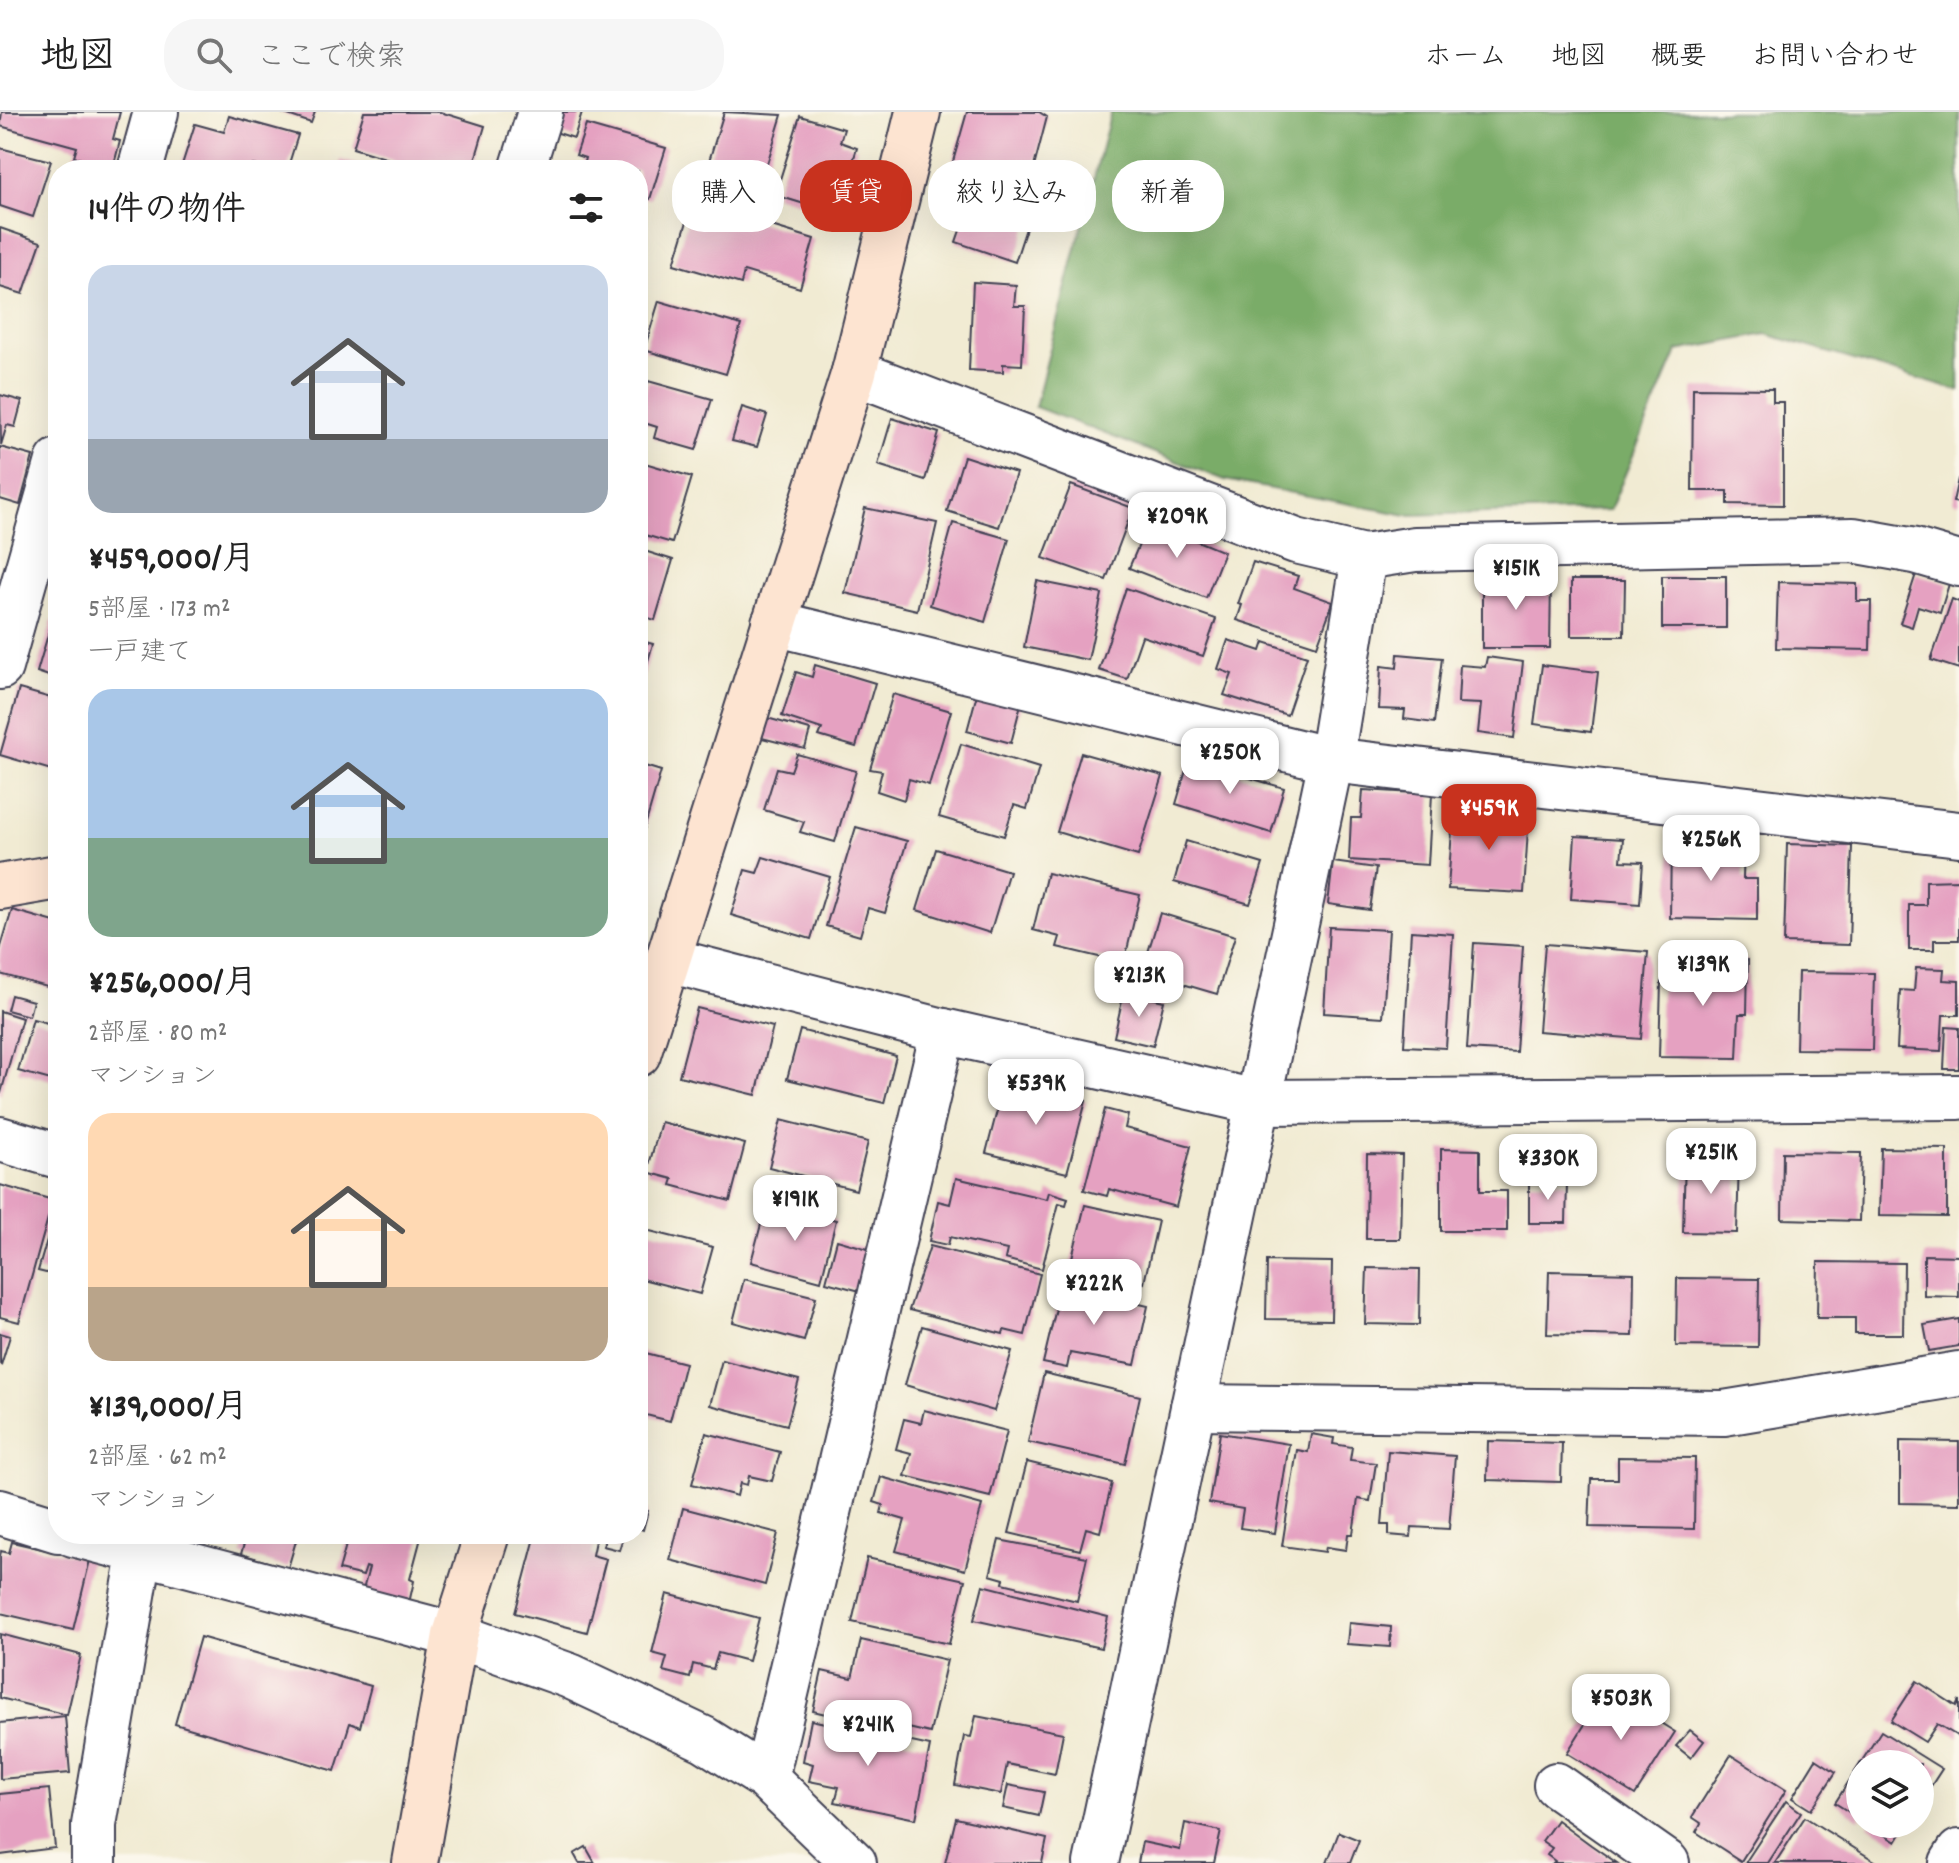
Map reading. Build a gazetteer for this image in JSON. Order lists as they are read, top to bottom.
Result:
{
  "page": {
    "header": "地図",
    "search": "ここで検索",
    "nav": [
      "ホーム",
      "地図",
      "概要",
      "お問い合わせ"
    ],
    "chip": [
      "購入",
      "賃貸",
      "絞り込み",
      "新着"
    ],
    "heading": "14件の物件",
    "list": [
      {
        "name": "¥459,000/月",
        "note": "5部屋 · 173 m² · 一戸建て"
      },
      {
        "name": "¥256,000/月",
        "note": "2部屋 · 80 m² · マンション"
      },
      {
        "name": "¥139,000/月",
        "note": "2部屋 · 62 m² · マンション"
      }
    ],
    "price": [
      "¥209K",
      "¥151K",
      "¥250K",
      "¥459K",
      "¥256K",
      "¥139K",
      "¥213K",
      "¥539K",
      "¥251K",
      "¥330K",
      "¥191K",
      "¥222K",
      "¥503K",
      "¥241K"
    ]
  }
}
